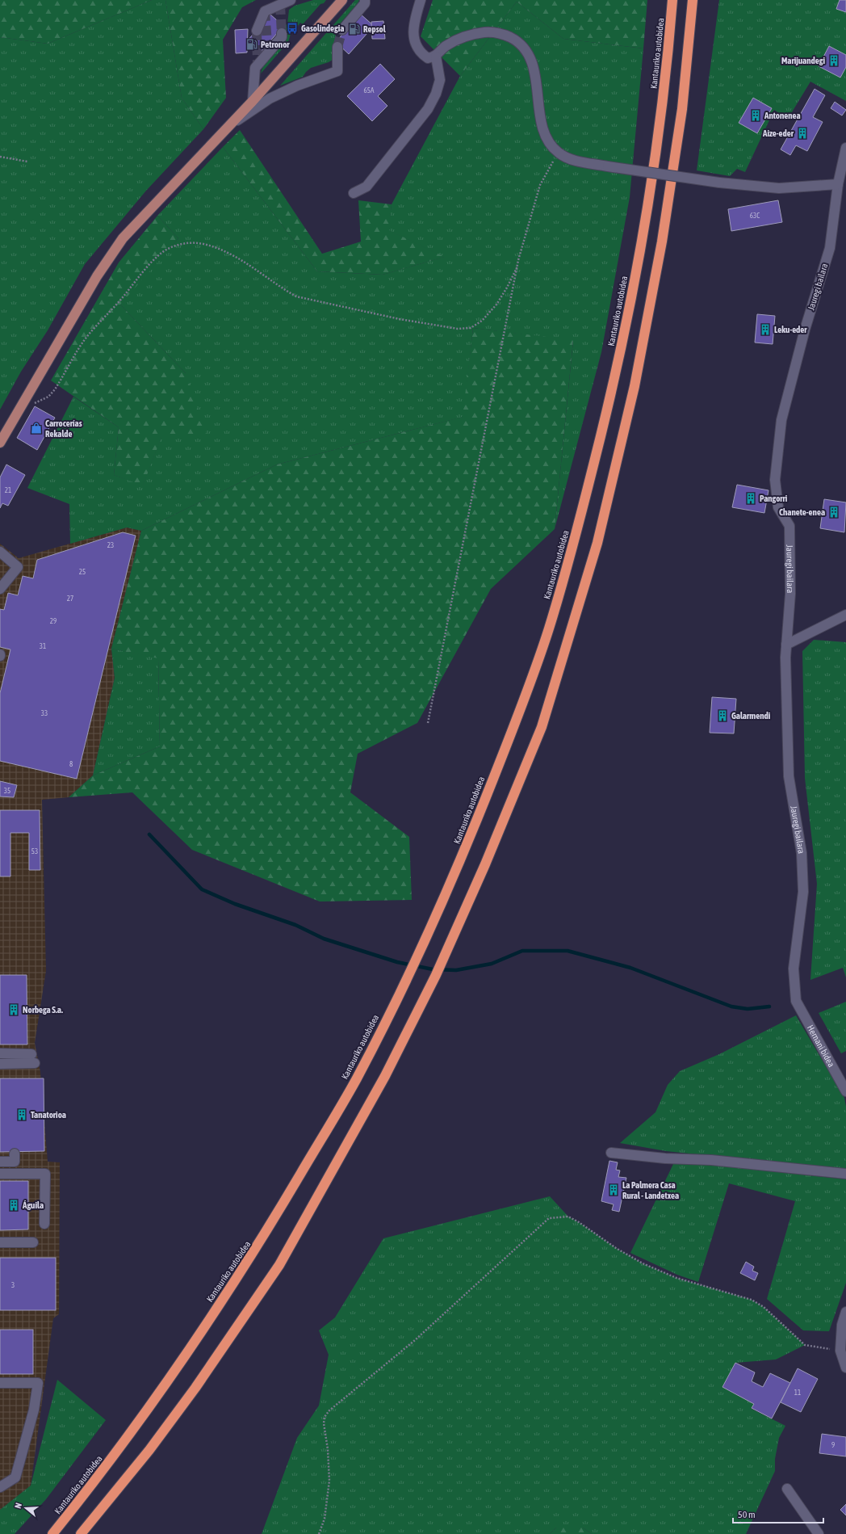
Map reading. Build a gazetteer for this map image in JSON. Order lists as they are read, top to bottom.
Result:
{
  "streets": {
    "highway": ["Kantauriko autobidea"],
    "street": ["Jauregi bailara", "Hernani bidea"]
  },
  "crossings": [
    ["Jauregi bailara", "Hernani bidea"]
  ],
  "places": {
    "bus stop": ["Gasolindegia"],
    "fuel station": ["Repsol", "Petronor"],
    "building": [
      "Marijuandegi",
      "Antonenea",
      "Aize-eder",
      "Leku-eder",
      "Pangorri",
      "Chanete-enea",
      "Galarmendi",
      "Norbega S.a.",
      "Tanatorioa",
      "La Palmera Casa Rural - Landetxea",
      "Águila"
    ],
    "shop": ["Carrocerías Rekalde"]
  },
  "house_numbers": [
    "65A",
    "63C",
    "21",
    "23",
    "25",
    "27",
    "29",
    "31",
    "33",
    "8",
    "35",
    "53",
    "3",
    "11",
    "9"
  ],
  "scale_bar": "50 m",
  "north": "left"
}
